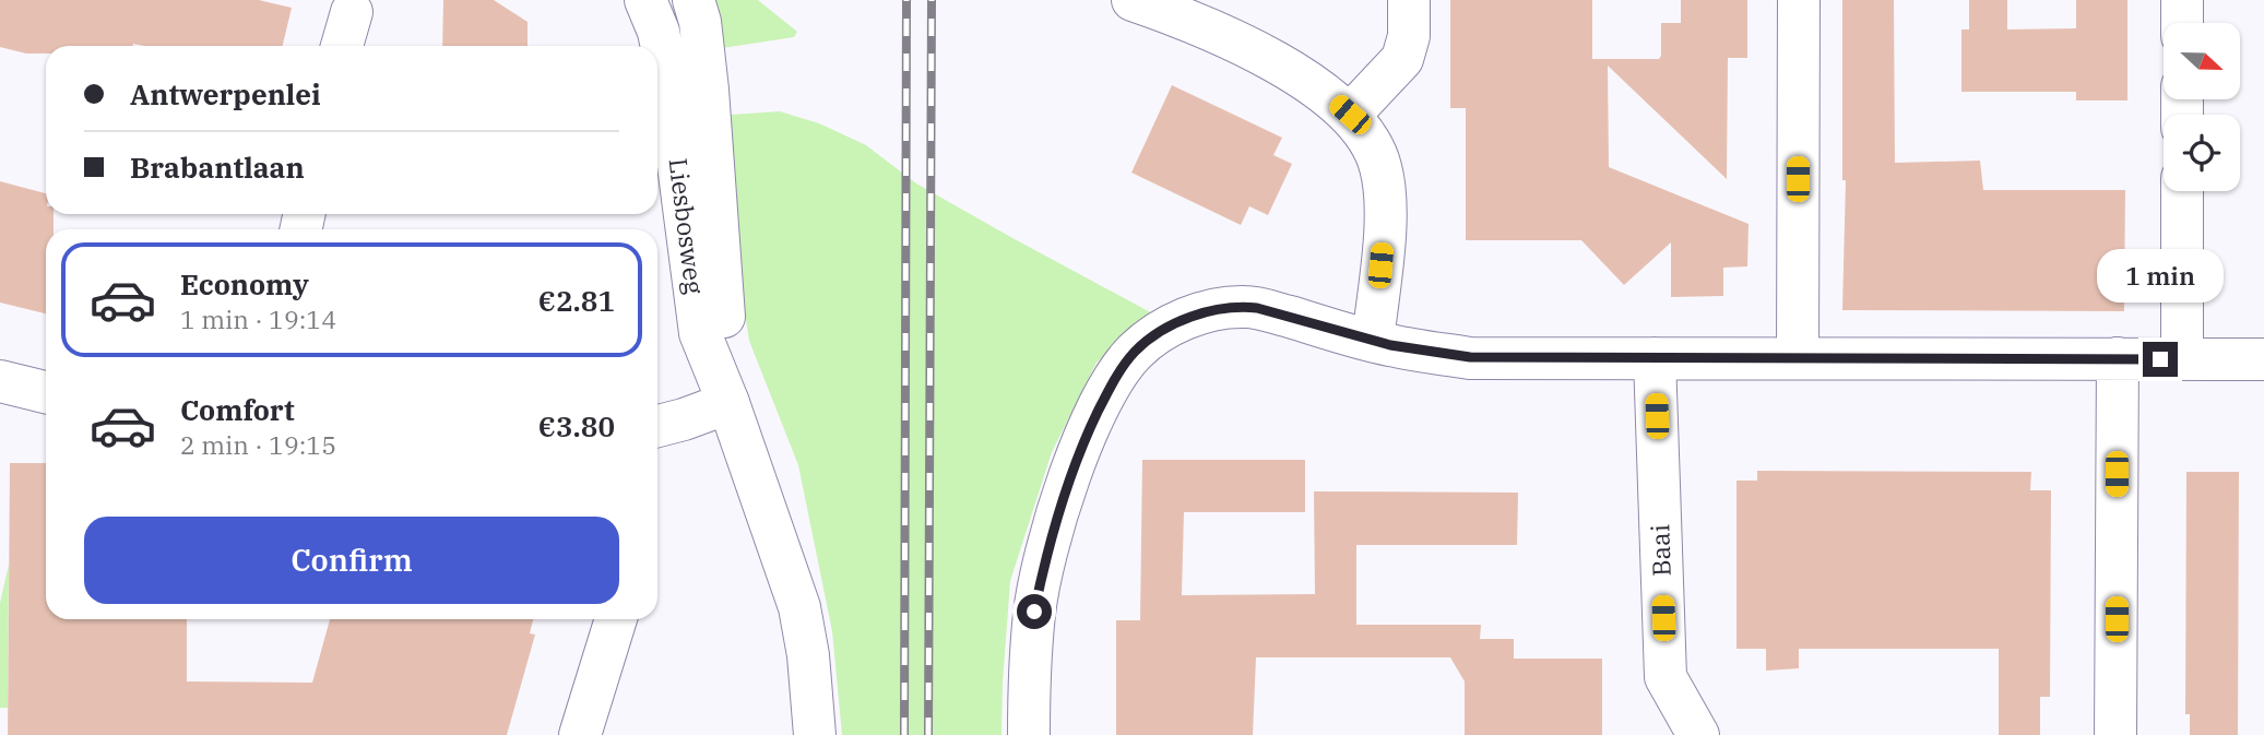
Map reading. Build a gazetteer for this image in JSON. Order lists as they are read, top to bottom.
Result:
{
  "streets": {
    "street": ["Liesbosweg", "Baai"]
  },
  "north": "right",
  "page": {
    "banner": ["Antwerpenlei", "Brabantlaan"],
    "list": [
      {
        "name": "Economy",
        "note": "1 min · 19:14",
        "value": "€2.81"
      },
      {
        "name": "Comfort",
        "note": "2 min · 19:15",
        "value": "€3.80"
      }
    ],
    "bubble": "1 min",
    "buttons": "Confirm"
  }
}
